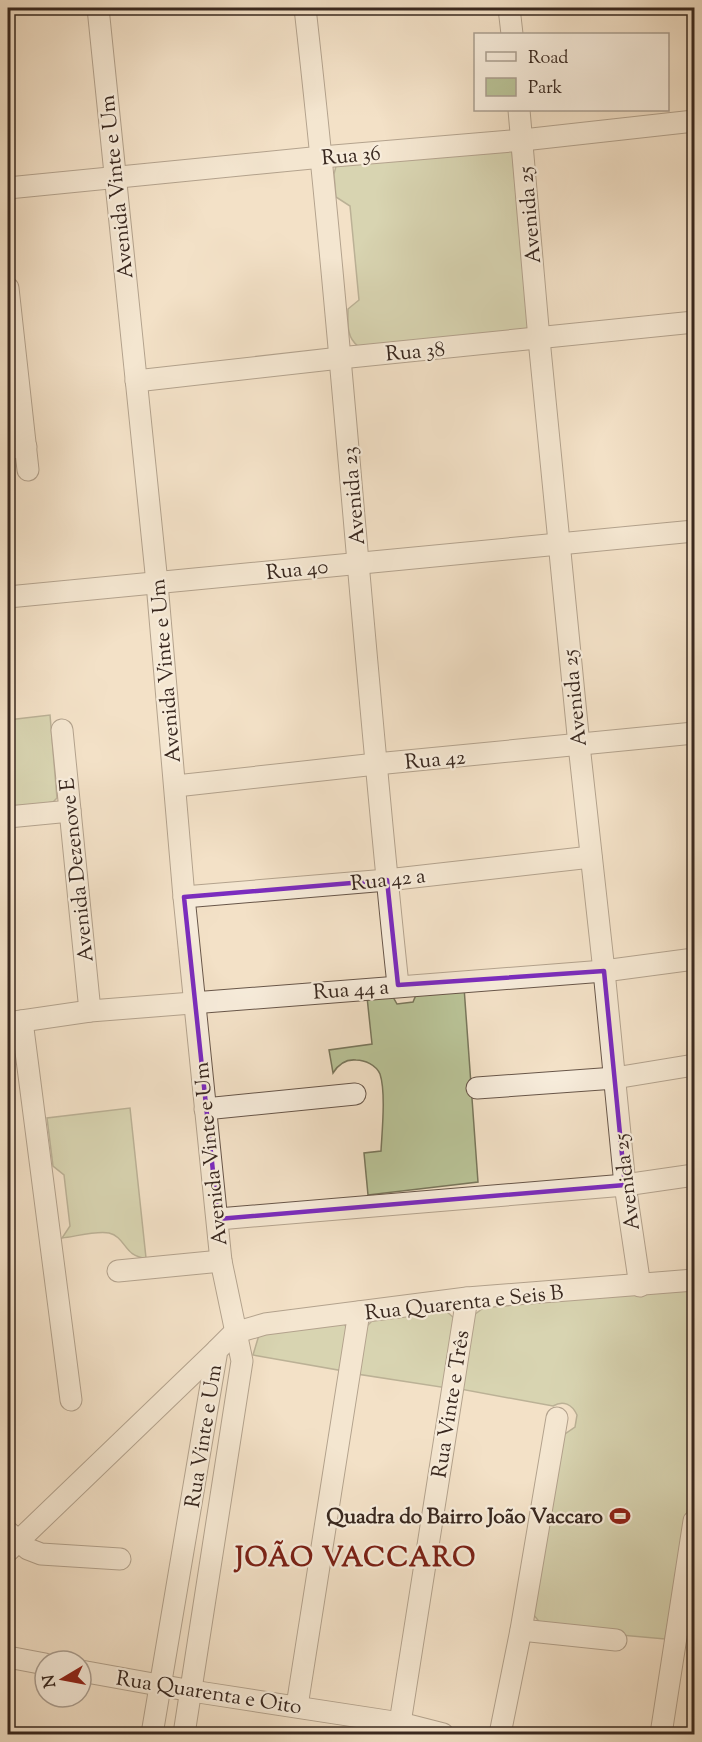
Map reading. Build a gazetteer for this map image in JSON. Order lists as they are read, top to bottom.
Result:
{
  "streets": {
    "street": [
      "Rua 36",
      "Avenida Vinte e Um",
      "Avenida 25",
      "Rua 38",
      "Avenida 23",
      "Rua 40",
      "Rua 42",
      "Avenida Dezenove E",
      "Rua 42 a",
      "Rua 44 a",
      "Rua Quarenta e Seis B",
      "Rua Vinte e Três",
      "Rua Vinte e Um",
      "Rua Quarenta e Oito"
    ]
  },
  "crossings": [
    ["Rua 36", "Avenida Vinte e Um"],
    ["Rua 36", "Avenida 25"],
    ["Rua 36", "Avenida 23"],
    ["Avenida Vinte e Um", "Rua 38"],
    ["Avenida Vinte e Um", "Rua 40"],
    ["Avenida Vinte e Um", "Rua 42"],
    ["Avenida Vinte e Um", "Rua 42 a"],
    ["Avenida Vinte e Um", "Rua 44 a"],
    ["Avenida Vinte e Um", "Rua Quarenta e Seis B"],
    ["Avenida Vinte e Um", "Rua Vinte e Um"],
    ["Avenida 25", "Rua 38"],
    ["Avenida 25", "Rua 40"],
    ["Avenida 25", "Rua 42"],
    ["Avenida 25", "Rua 42 a"],
    ["Avenida 25", "Rua 44 a"],
    ["Avenida 25", "Rua Quarenta e Seis B"],
    ["Rua 38", "Avenida 23"],
    ["Avenida 23", "Rua 40"],
    ["Avenida 23", "Rua 42"],
    ["Avenida 23", "Rua 42 a"],
    ["Avenida 23", "Rua 44 a"],
    ["Avenida Dezenove E", "Rua 44 a"],
    ["Rua Quarenta e Seis B", "Rua Vinte e Três"],
    ["Rua Quarenta e Seis B", "Rua Vinte e Um"],
    ["Rua Vinte e Três", "Rua Quarenta e Oito"],
    ["Rua Vinte e Um", "Rua Quarenta e Oito"]
  ],
  "districts": ["JOÃO VACCARO"],
  "places": {
    "sports": ["Quadra do Bairro João Vaccaro"]
  },
  "legend": ["Road", "Park"],
  "north": "left"
}
